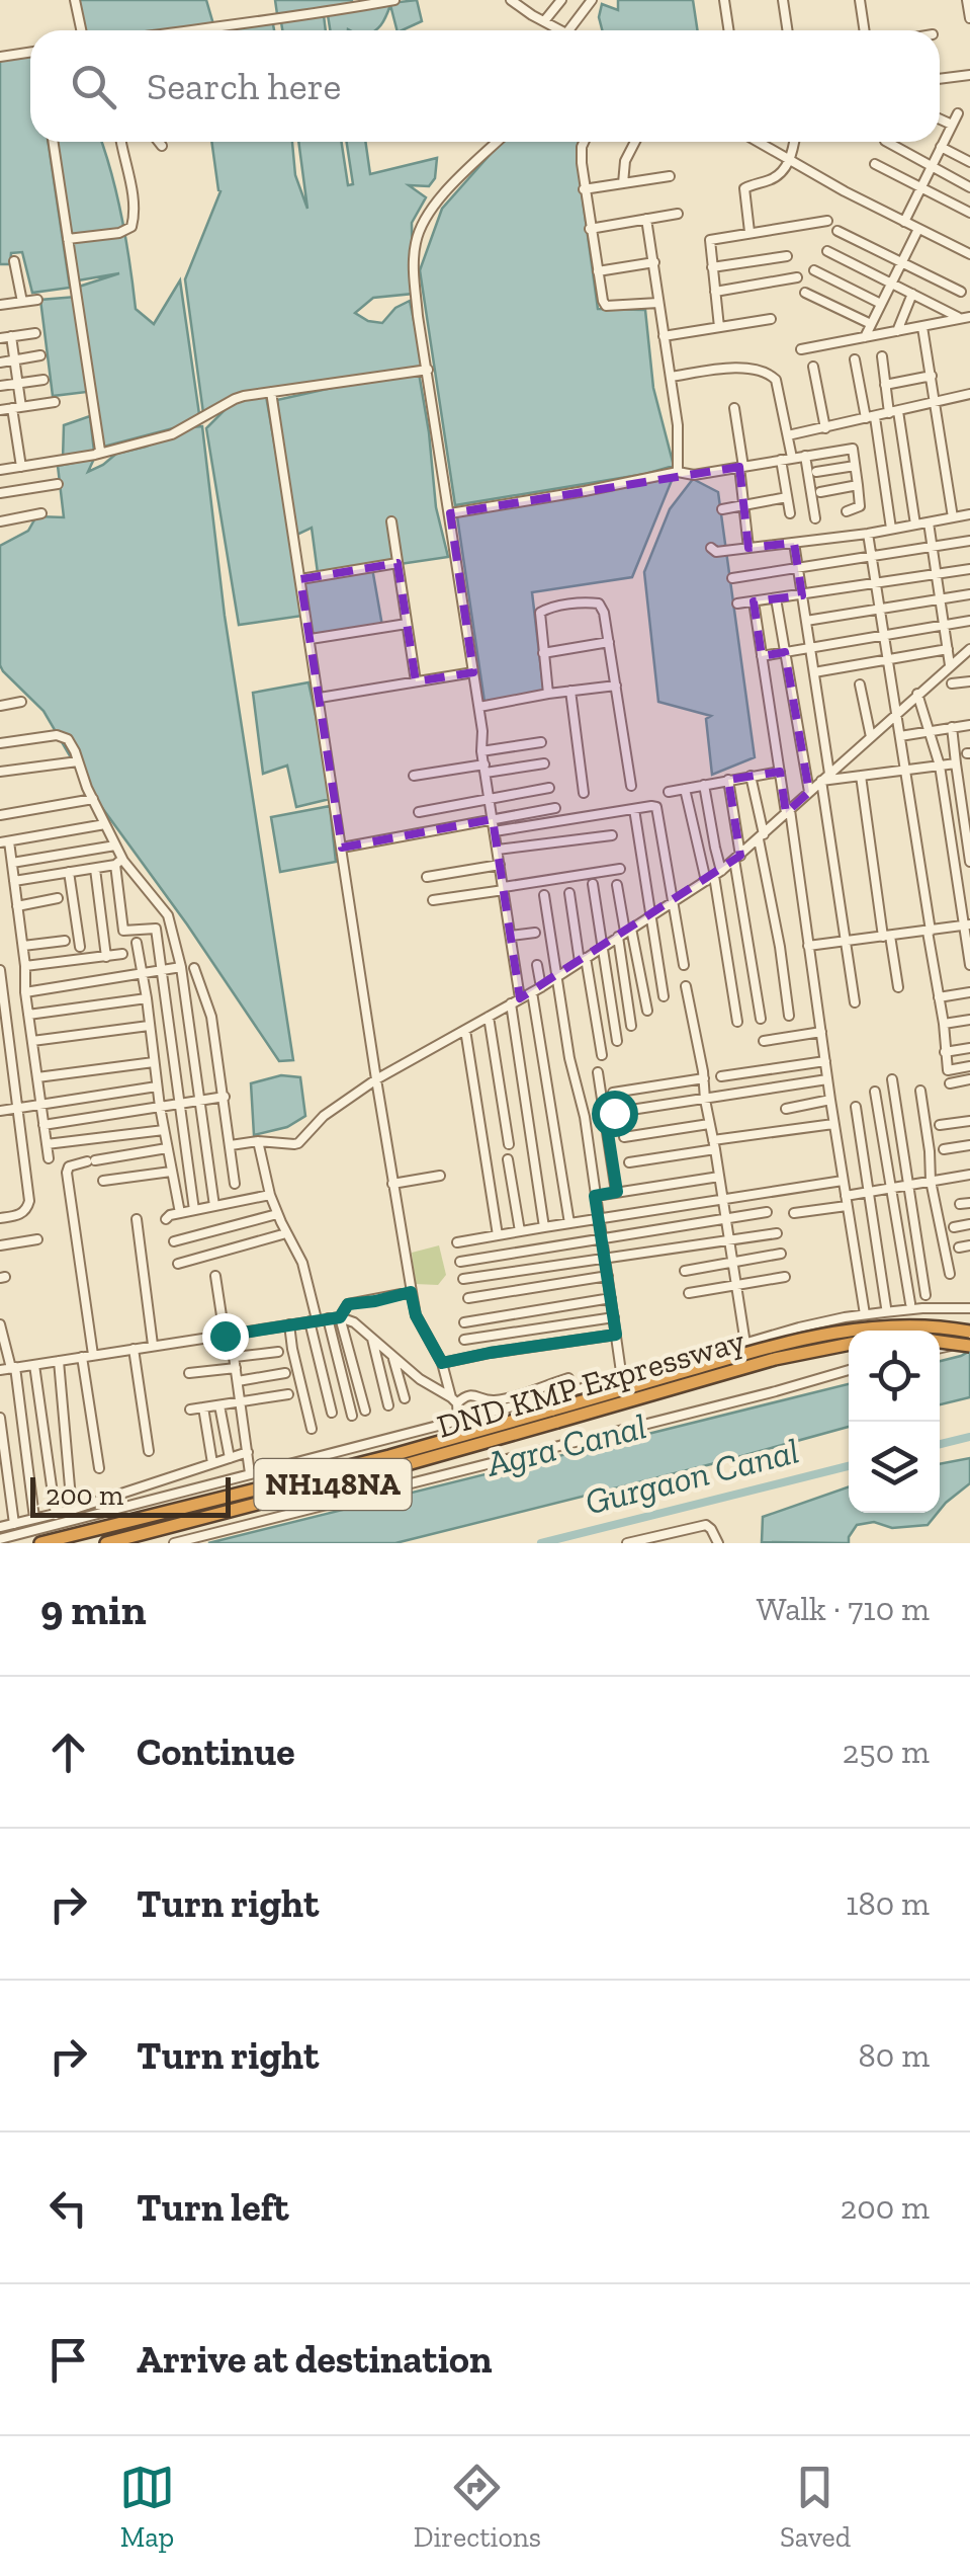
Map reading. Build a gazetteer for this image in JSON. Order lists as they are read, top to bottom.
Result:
{
  "streets": {
    "highway": ["DND KMP Expressway", "NH148NA"]
  },
  "water": ["Agra Canal", "Gurgaon Canal"],
  "scale_bar": "200 m",
  "page": {
    "search": "Search here",
    "scale": "200 m",
    "heading": ["9 min", "Walk · 710 m"],
    "list": [
      ["Continue", "250 m"],
      ["Turn right", "180 m"],
      ["Turn right", "80 m"],
      ["Turn left", "200 m"],
      "Arrive at destination"
    ],
    "nav": ["Map", "Directions", "Saved"]
  }
}
